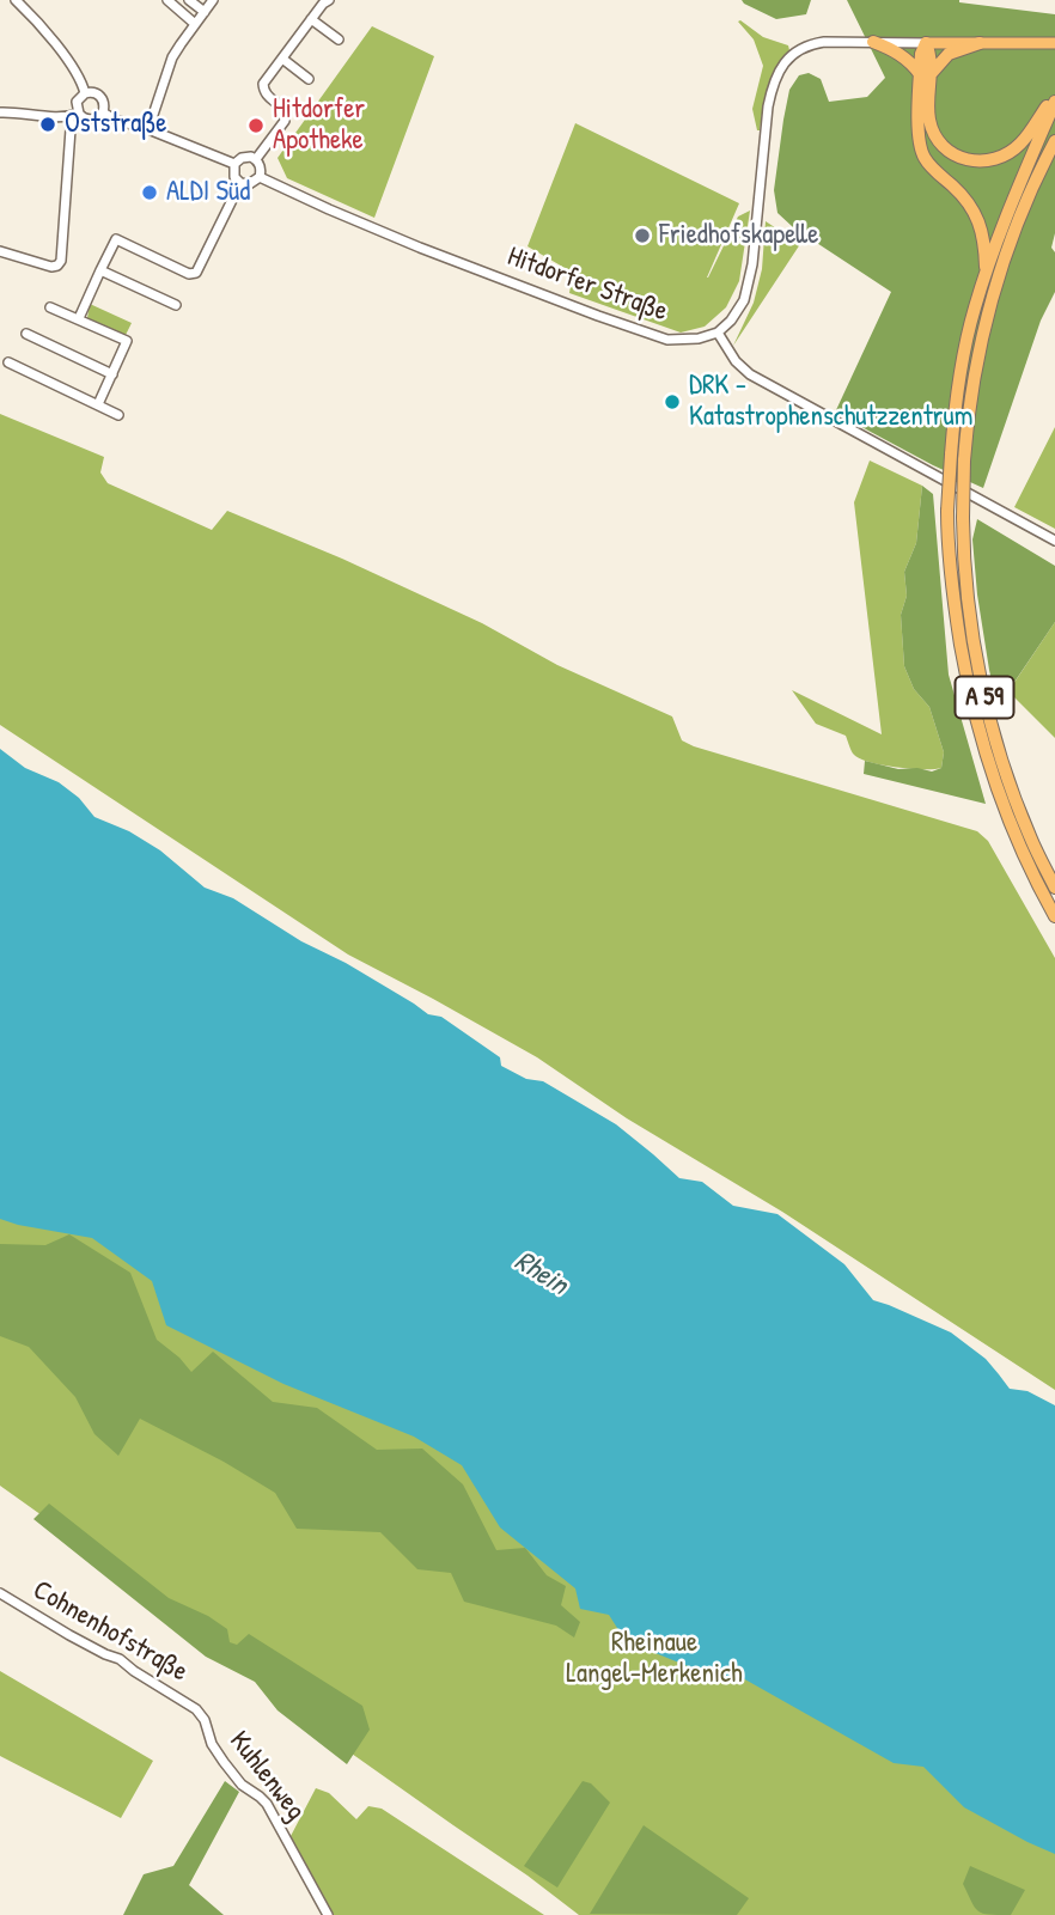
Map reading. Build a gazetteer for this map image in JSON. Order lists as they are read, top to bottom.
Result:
{
  "streets": {
    "highway": ["A 59"],
    "street": ["Hitdorfer Straße", "Cohnenhofstraße", "Kuhlenweg"]
  },
  "crossings": [
    ["Cohnenhofstraße", "Kuhlenweg"]
  ],
  "water": ["Rhein"],
  "parks": ["Rheinaue Langel-Merkenich"],
  "places": [
    "Oststraße",
    "Hitdorfer Apotheke",
    "ALDI Süd",
    "Friedhofskapelle",
    "DRK - Katastrophenschutzzentrum"
  ]
}
